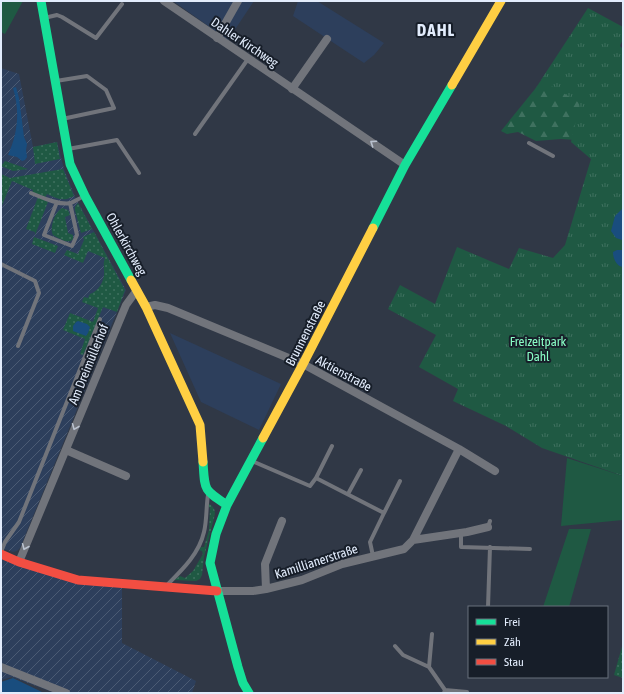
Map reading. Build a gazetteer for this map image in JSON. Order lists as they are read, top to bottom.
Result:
{
  "streets": {
    "street": [
      "Dahler Kirchweg",
      "Ohlerkirchweg",
      "Brunnenstraße",
      "Am Dreimüllerhof",
      "Aktienstraße",
      "Kamillianerstraße"
    ]
  },
  "crossings": [
    ["Dahler Kirchweg", "Brunnenstraße"],
    ["Ohlerkirchweg", "Am Dreimüllerhof"],
    ["Ohlerkirchweg", "Aktienstraße"],
    ["Brunnenstraße", "Aktienstraße"],
    ["Brunnenstraße", "Kamillianerstraße"]
  ],
  "one_way": ["Dahler Kirchweg", "Am Dreimüllerhof"],
  "districts": ["DAHL"],
  "parks": ["Freizeitpark Dahl"],
  "legend": ["Frei", "Zäh", "Stau"]
}
